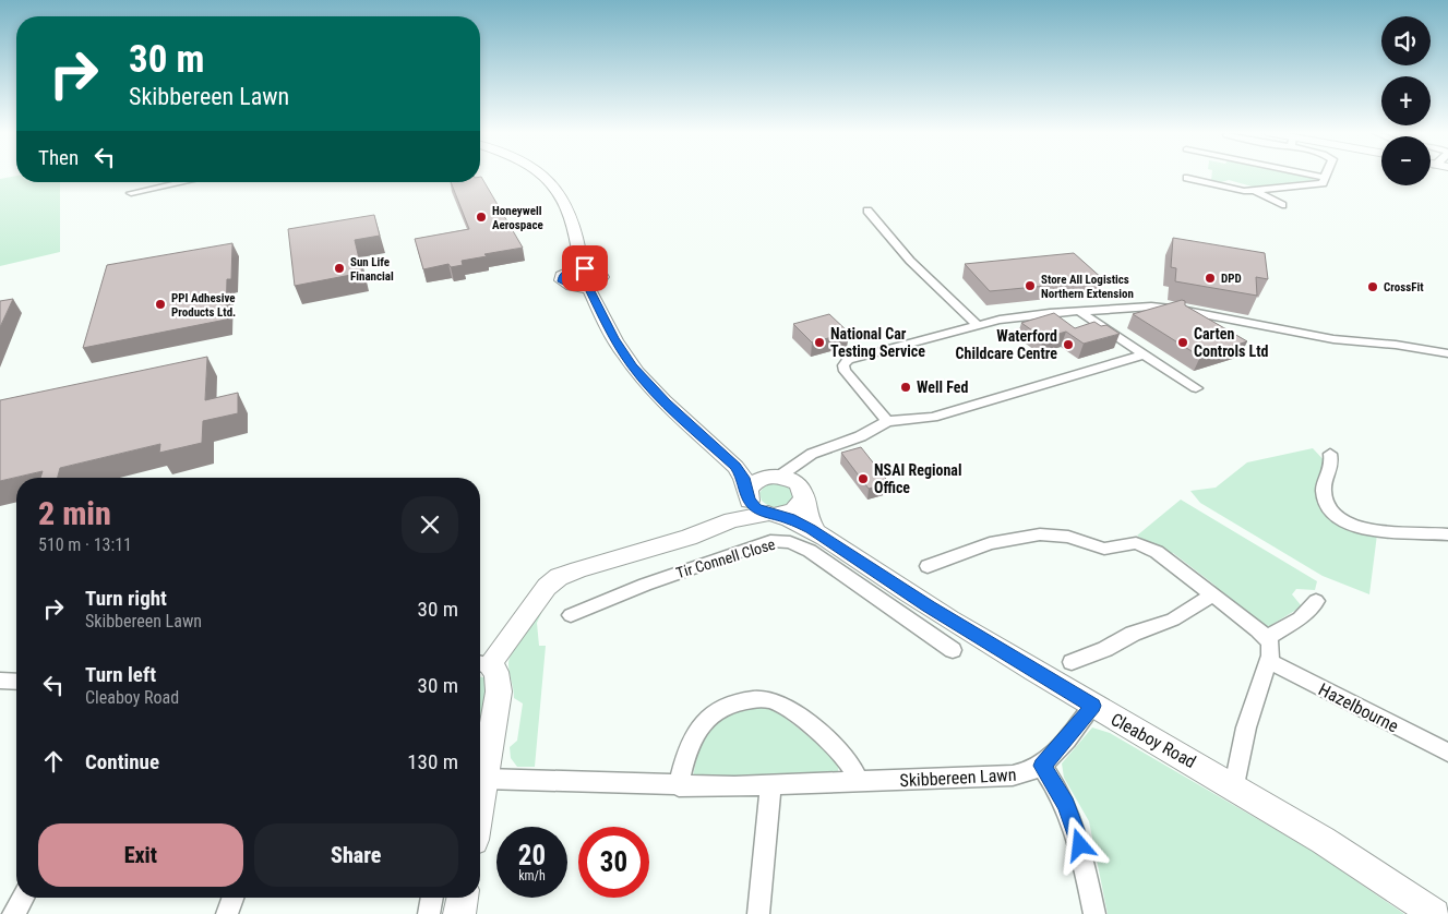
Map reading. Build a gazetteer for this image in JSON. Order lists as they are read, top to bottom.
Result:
{
  "streets": {
    "street": [
      "Tir Connell Close",
      "Hazelbourne",
      "Cleaboy Road",
      "Skibbereen Lawn"
    ]
  },
  "crossings": [
    ["Tir Connell Close", "Cleaboy Road"],
    ["Cleaboy Road", "Skibbereen Lawn"]
  ],
  "places": [
    "Honeywell Aerospace",
    "Sun Life Financial",
    "DPD",
    "Store All Logistics Northern Extension",
    "CrossFit",
    "PPI Adhesive Products Ltd.",
    "National Car Testing Service",
    "Carten Controls Ltd",
    "Waterford Childcare Centre",
    "Well Fed",
    "NSAI Regional Office"
  ],
  "page": {
    "map_buttons": ["+", "−"],
    "turn": ["30 m", "Skibbereen Lawn"],
    "then": "Then",
    "heading": ["2 min", "510 m · 13:11"],
    "list": [
      {
        "name": "Turn right",
        "note": "Skibbereen Lawn",
        "value": "30 m"
      },
      {
        "name": "Turn left",
        "note": "Cleaboy Road",
        "value": "30 m"
      },
      {
        "name": "Continue",
        "value": "130 m"
      }
    ],
    "buttons": ["Exit", "Share"],
    "speed": "20 km/h",
    "limit": "30"
  }
}
